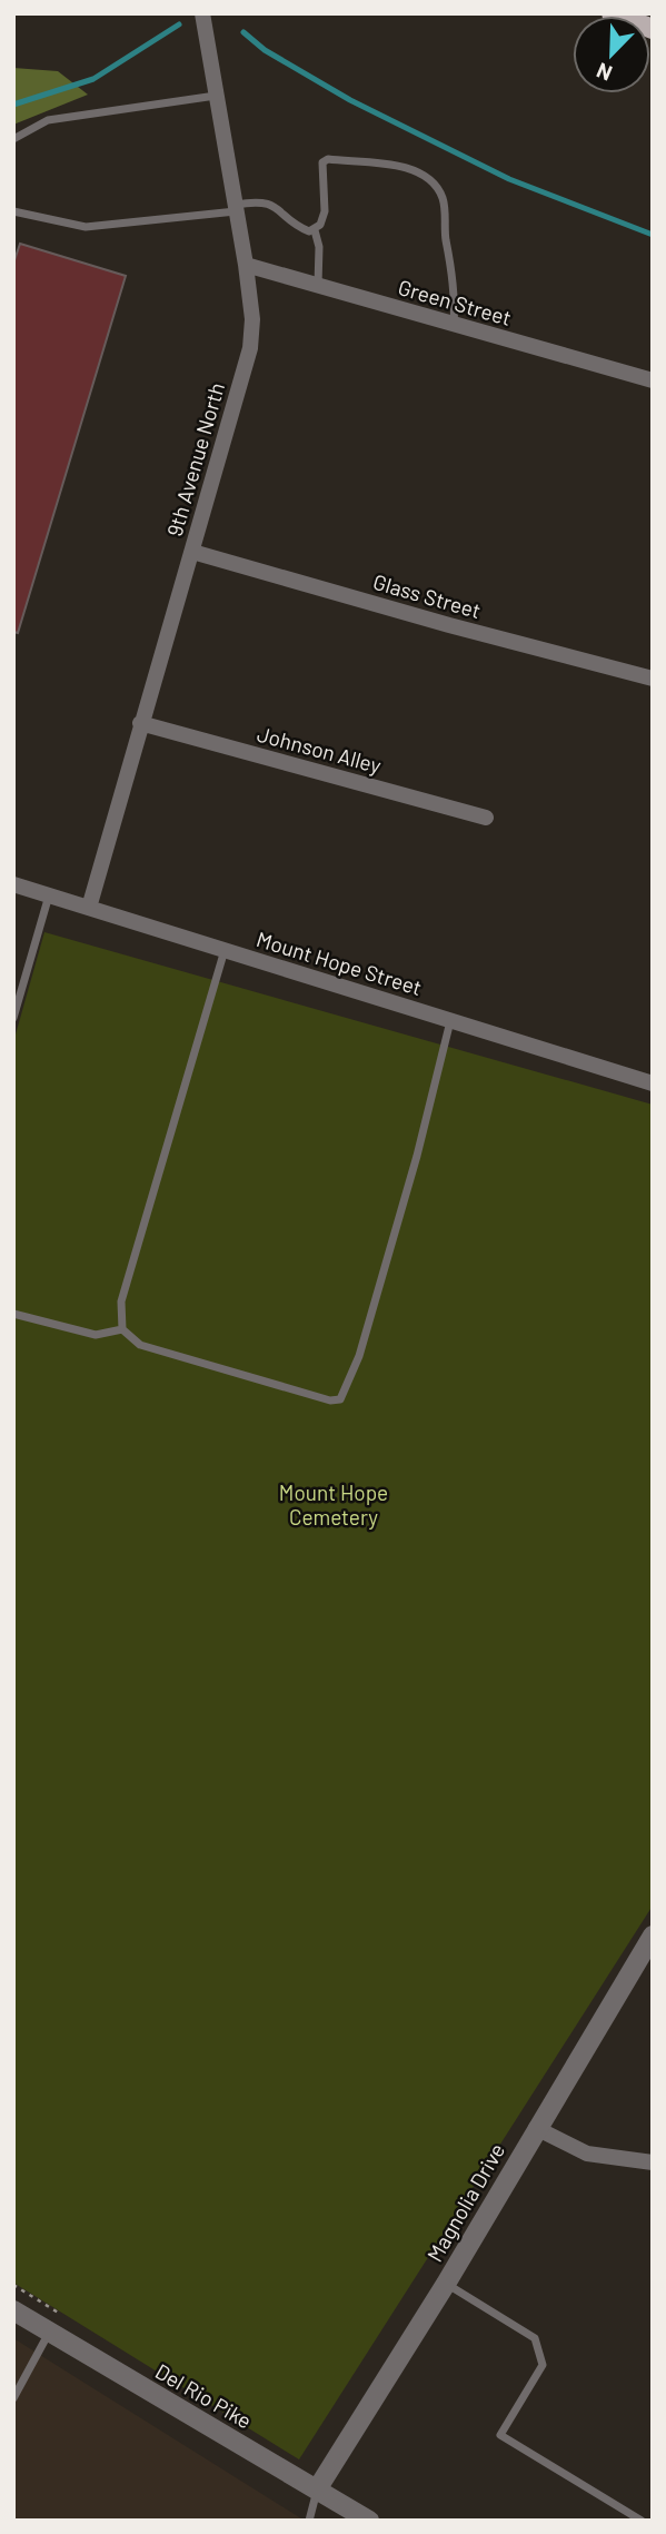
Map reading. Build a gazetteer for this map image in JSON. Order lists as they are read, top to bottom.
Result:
{
  "streets": {
    "street": [
      "Green Street",
      "9th Avenue North",
      "Glass Street",
      "Johnson Alley",
      "Mount Hope Street",
      "Magnolia Drive",
      "Del Rio Pike"
    ]
  },
  "crossings": [
    ["Green Street", "9th Avenue North"],
    ["9th Avenue North", "Glass Street"],
    ["9th Avenue North", "Johnson Alley"],
    ["9th Avenue North", "Mount Hope Street"],
    ["Magnolia Drive", "Del Rio Pike"]
  ],
  "parks": ["Mount Hope Cemetery"],
  "north": "bottom left"
}
